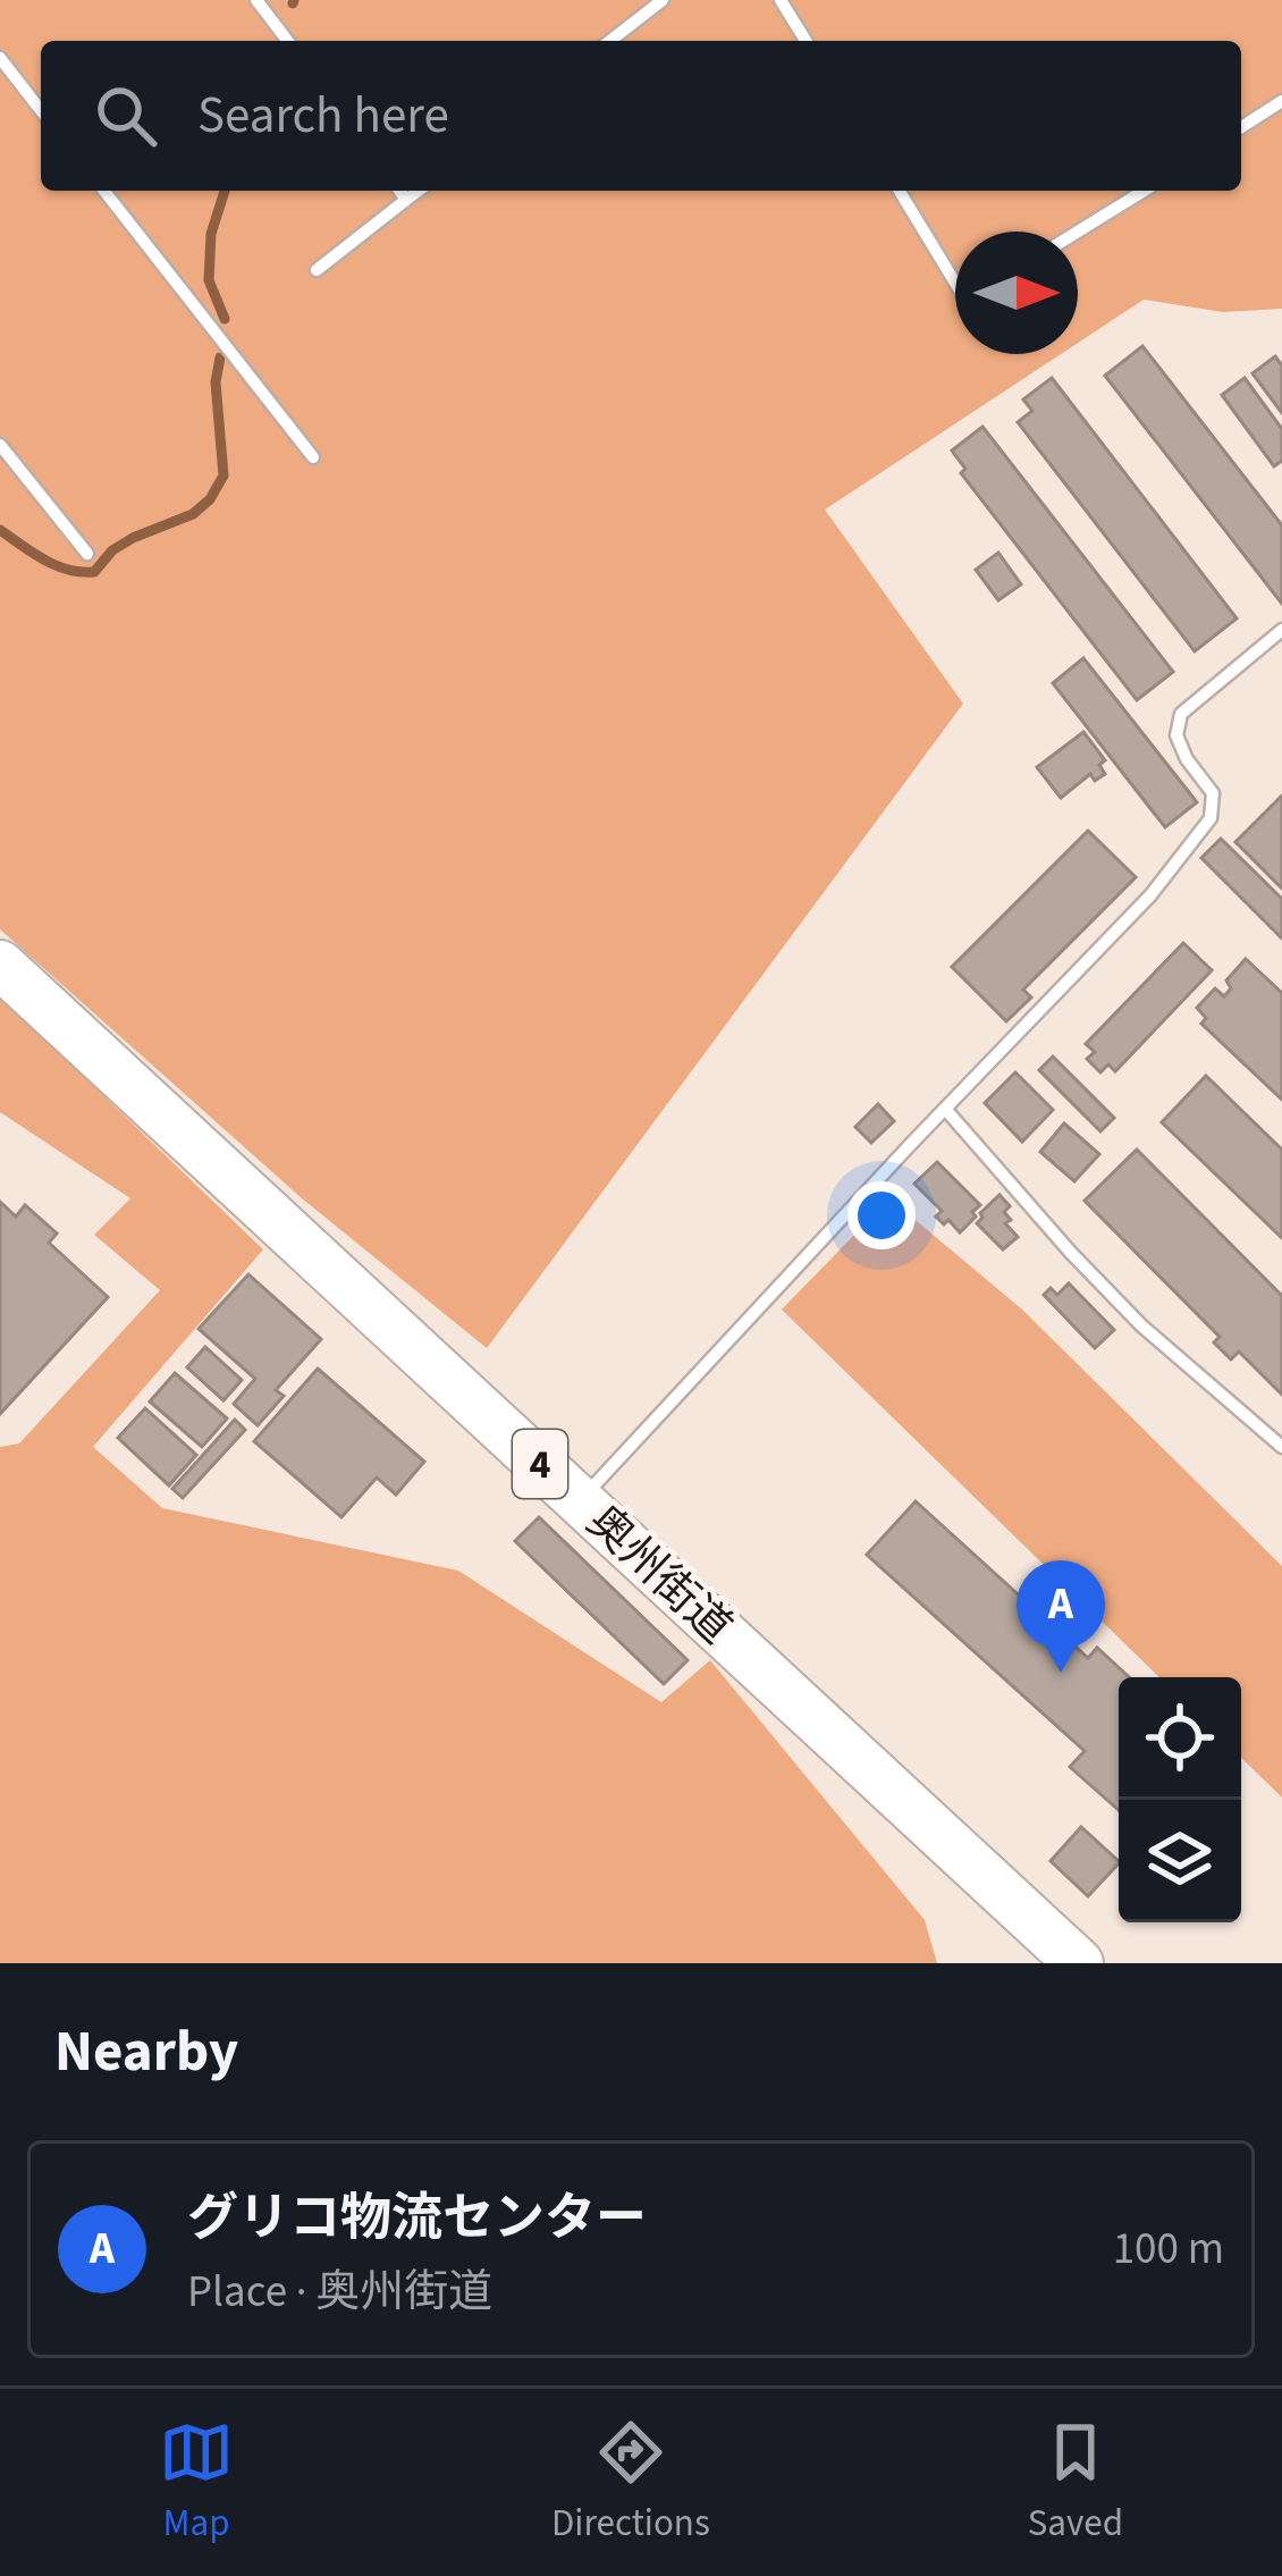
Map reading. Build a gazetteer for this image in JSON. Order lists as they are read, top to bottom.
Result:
{
  "streets": {
    "highway": ["4", "奥州街道"]
  },
  "north": "right",
  "page": {
    "search": "Search here",
    "pins": "A",
    "heading": "Nearby",
    "list": [
      {
        "mark": "A",
        "name": "グリコ物流センター",
        "note": "Place · 奥州街道",
        "value": "100 m"
      }
    ],
    "nav": ["Map", "Directions", "Saved"]
  }
}
